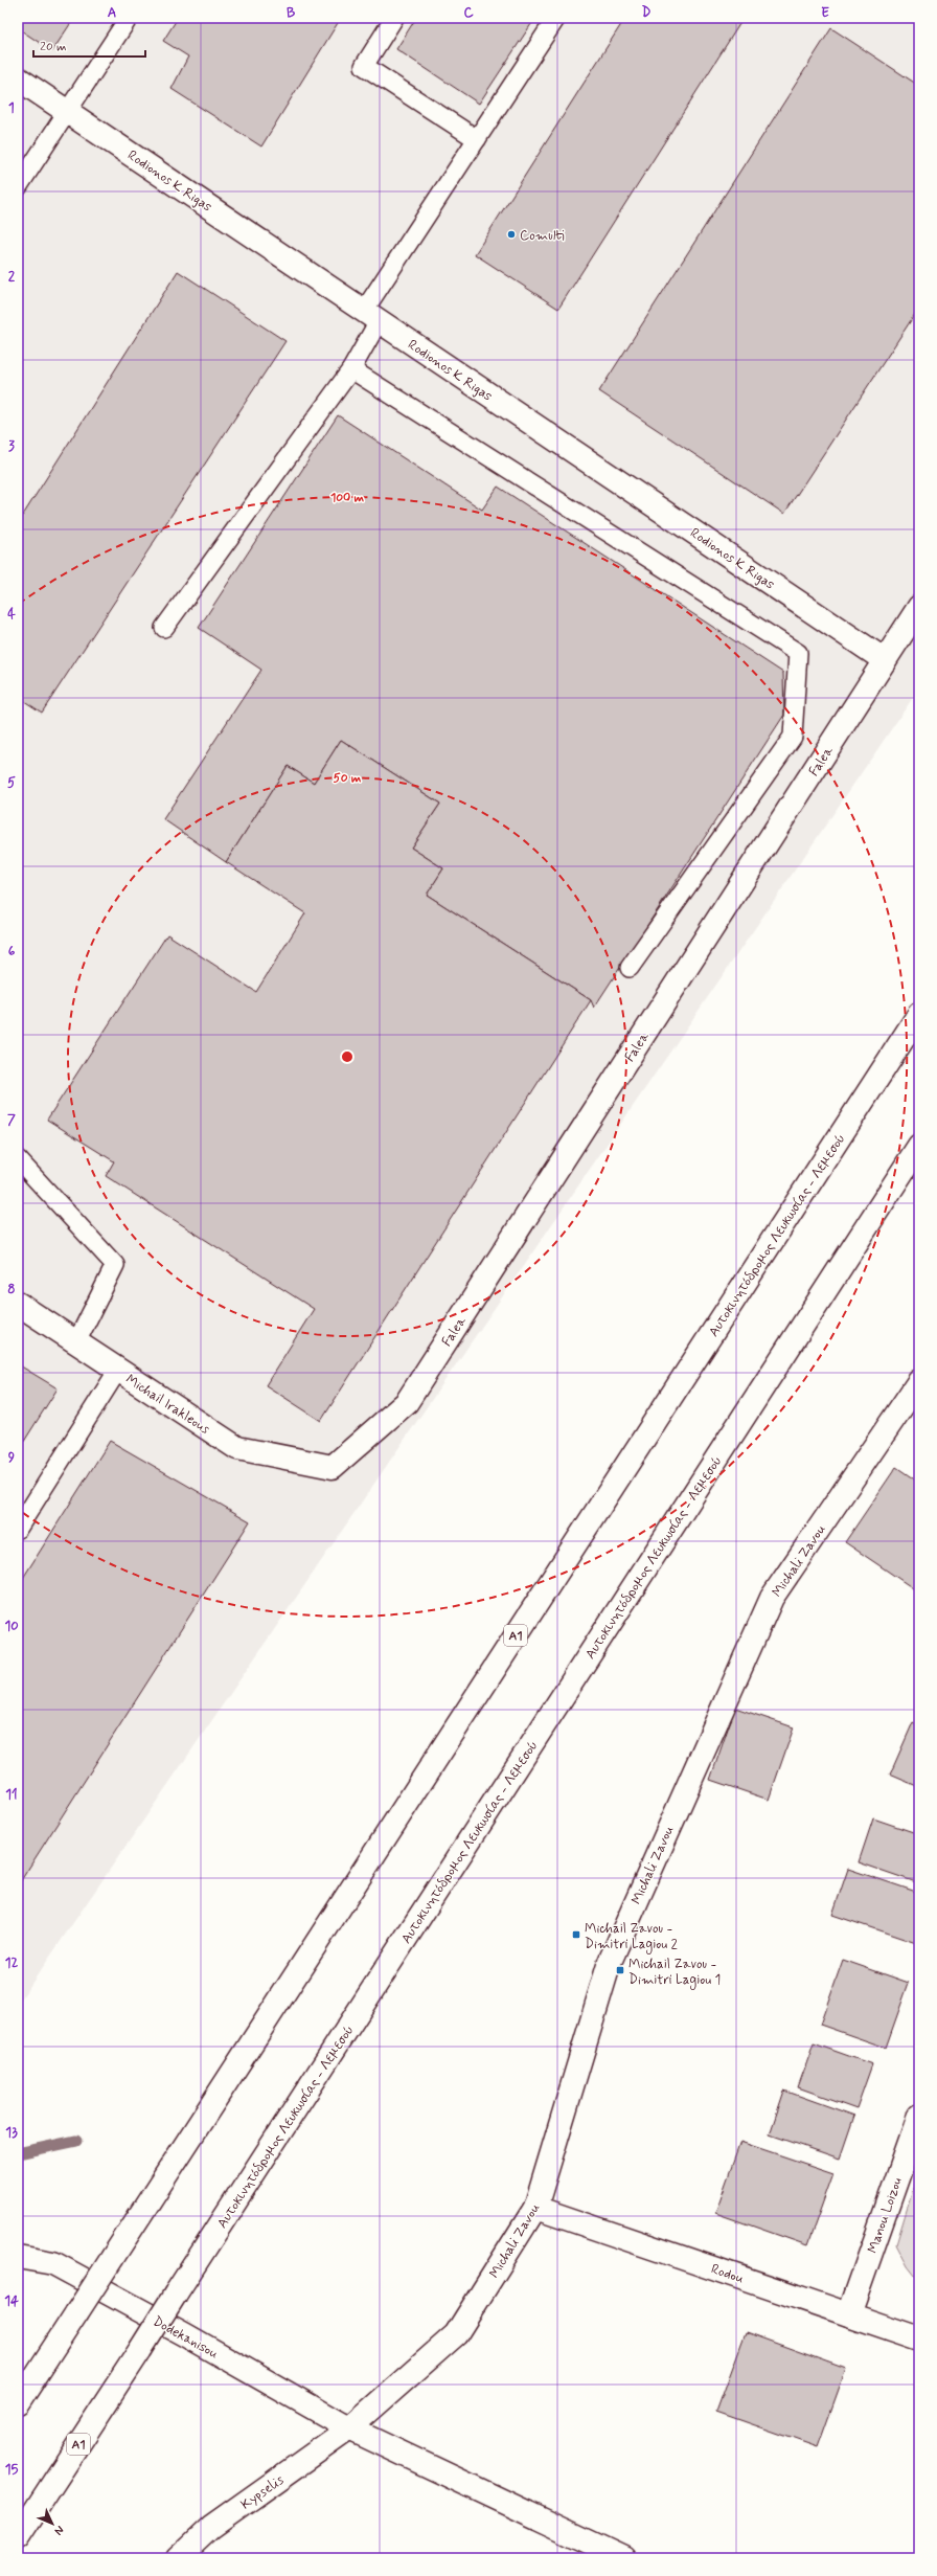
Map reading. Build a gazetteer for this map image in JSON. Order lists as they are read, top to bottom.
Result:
{
  "streets": {
    "main road": [
      "Rodionos K Rigas",
      "Falea",
      "Αυτοκινητόδρομος Λευκωσίας - Λεμεσού",
      "Michail Irakleous",
      "Michali Zavou",
      "A1",
      "Manou Loizou",
      "Rodou",
      "Dodekanisou",
      "Kypselis"
    ]
  },
  "crossings": [
    ["Rodionos K Rigas", "Falea"],
    ["Falea", "Michail Irakleous"],
    ["Michali Zavou", "Rodou"],
    ["Michali Zavou", "Dodekanisou"],
    ["Michali Zavou", "Kypselis"],
    ["Manou Loizou", "Rodou"],
    ["Dodekanisou", "Kypselis"]
  ],
  "places": {
    "other": ["Comulti"],
    "transit": ["Michail Zavou - Dimitri Lagiou 2", "Michail Zavou - Dimitri Lagiou 1"]
  },
  "scale_bar": "20 m",
  "north": "bottom right",
  "grid": {
    "columns": [
      "A",
      "B",
      "C",
      "D",
      "E"
    ],
    "rows": [
      "1",
      "2",
      "3",
      "4",
      "5",
      "6",
      "7",
      "8",
      "9",
      "10",
      "11",
      "12",
      "13",
      "14",
      "15"
    ]
  },
  "rings": ["100 m", "50 m"]
}
